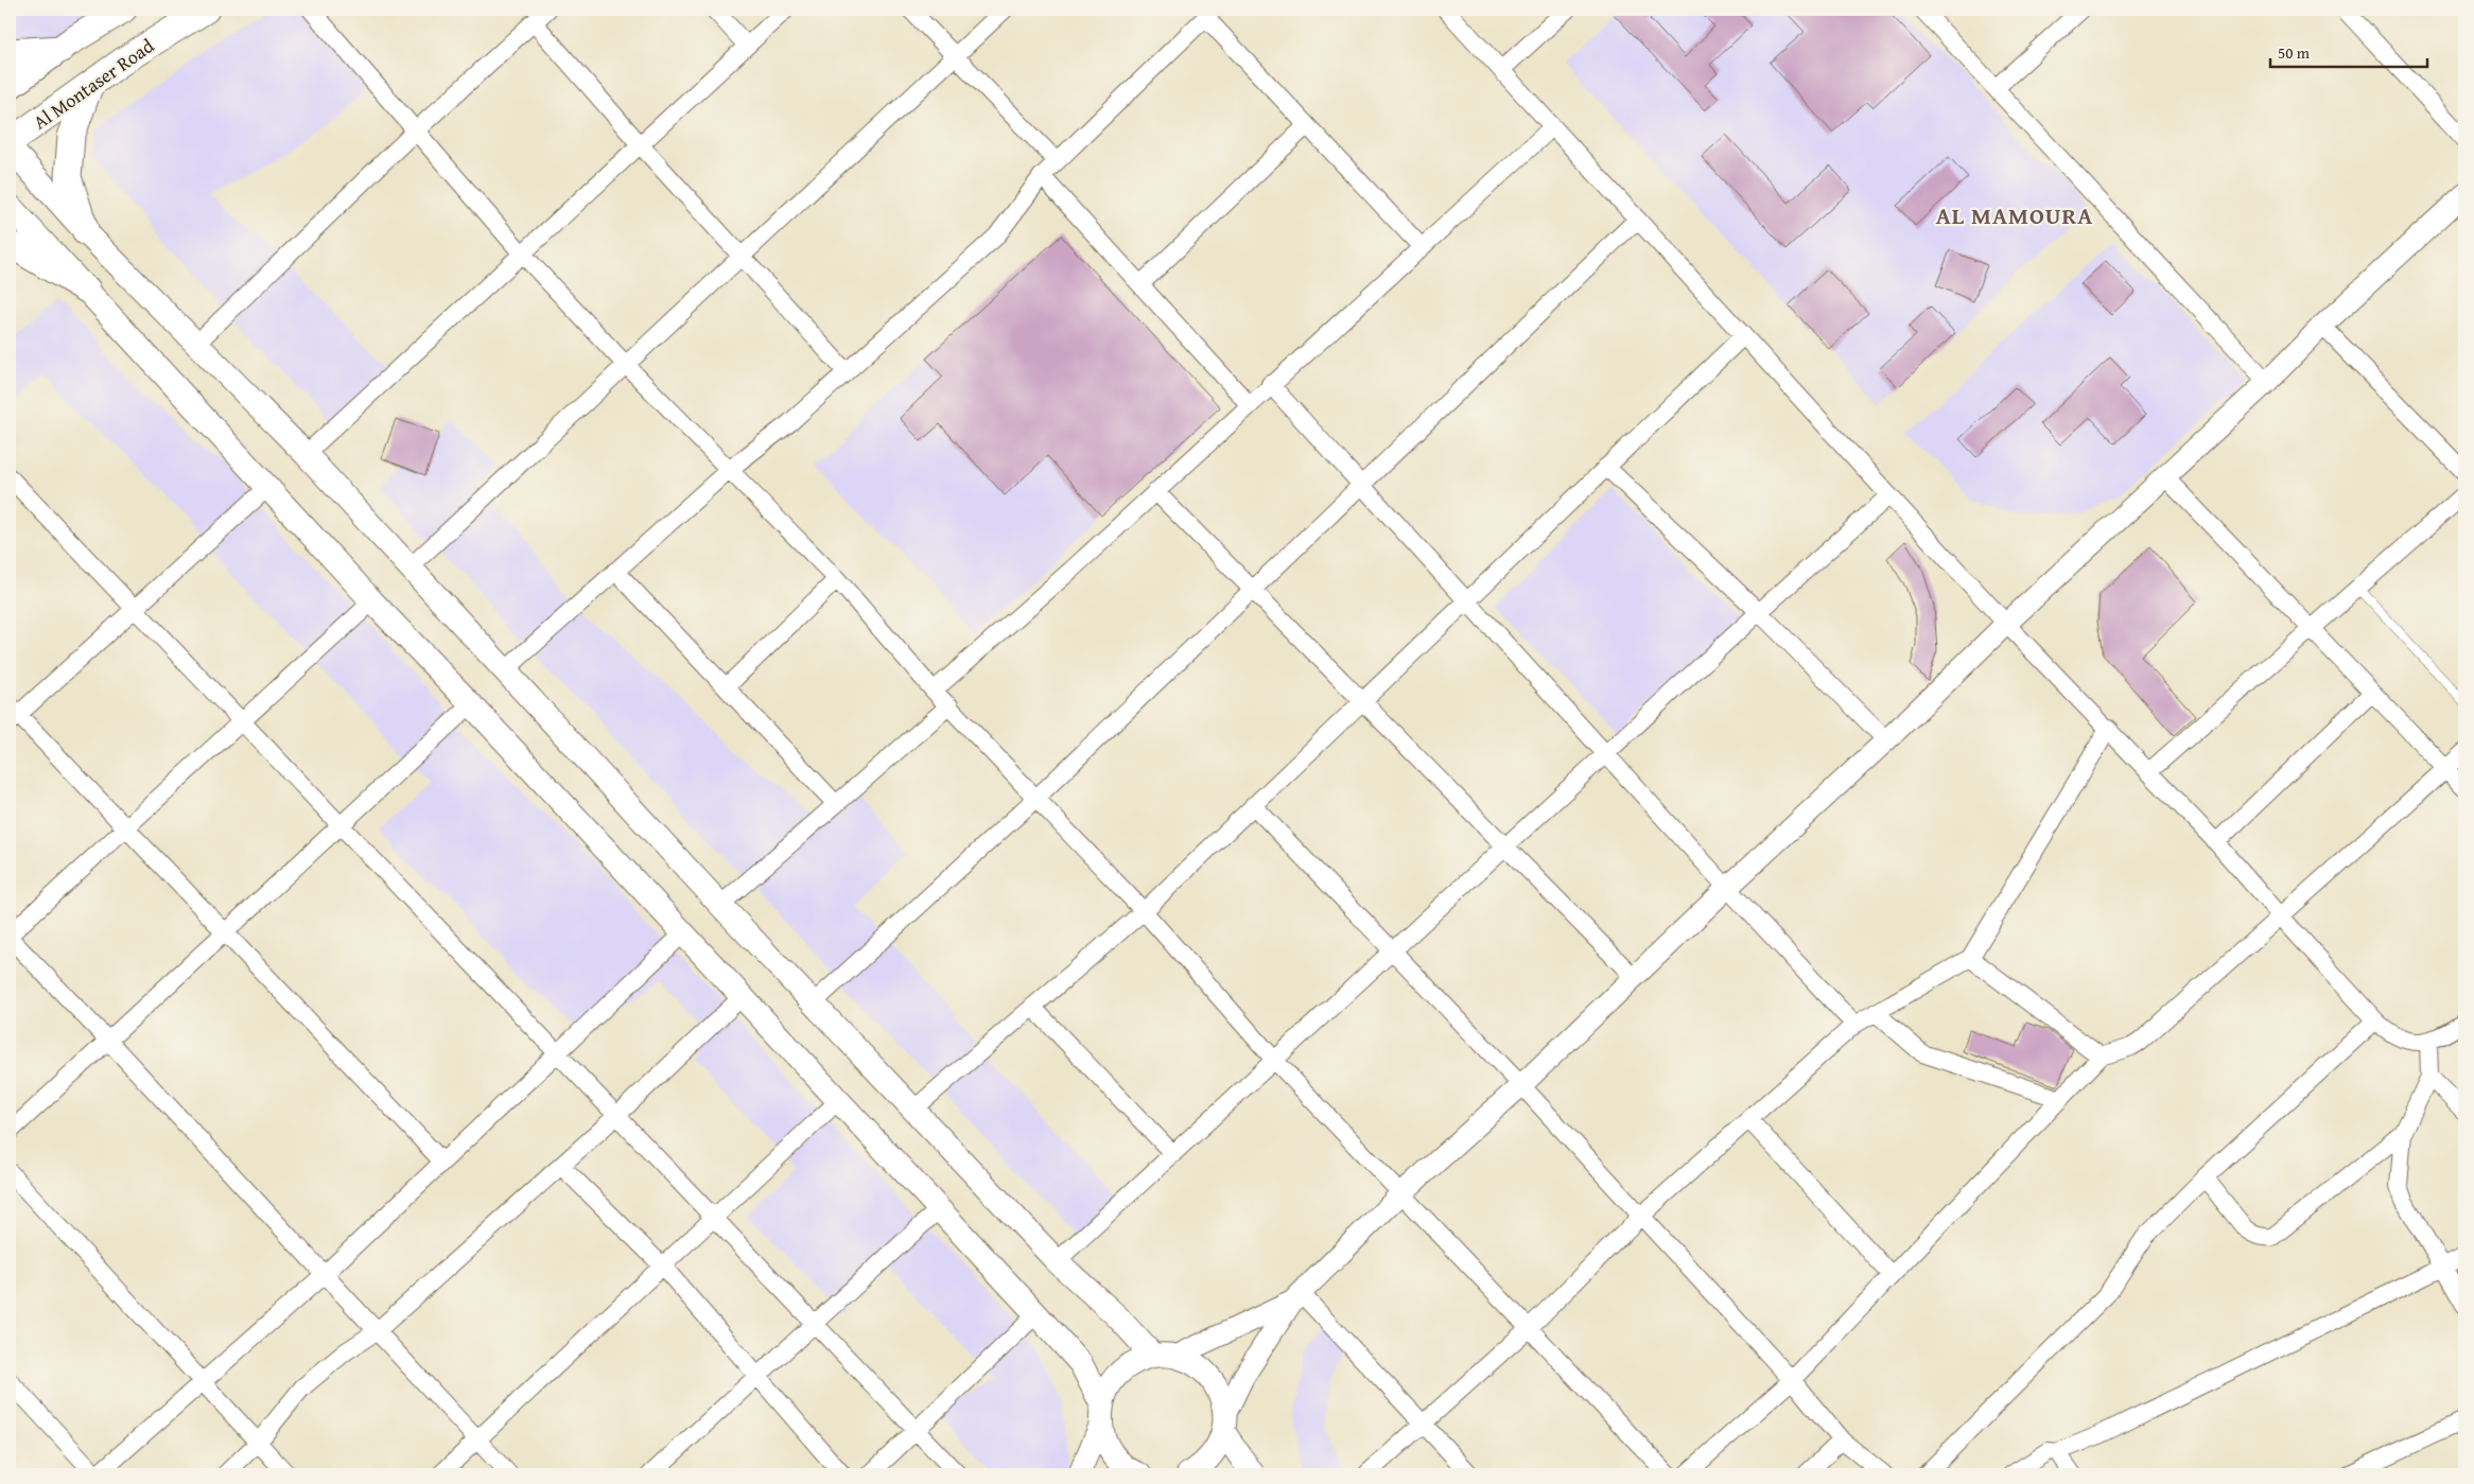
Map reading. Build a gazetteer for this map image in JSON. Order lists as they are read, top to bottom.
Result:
{
  "streets": {
    "main road": ["Al Montaser Road"]
  },
  "districts": ["AL MAMOURA"],
  "scale_bar": "50 m"
}
